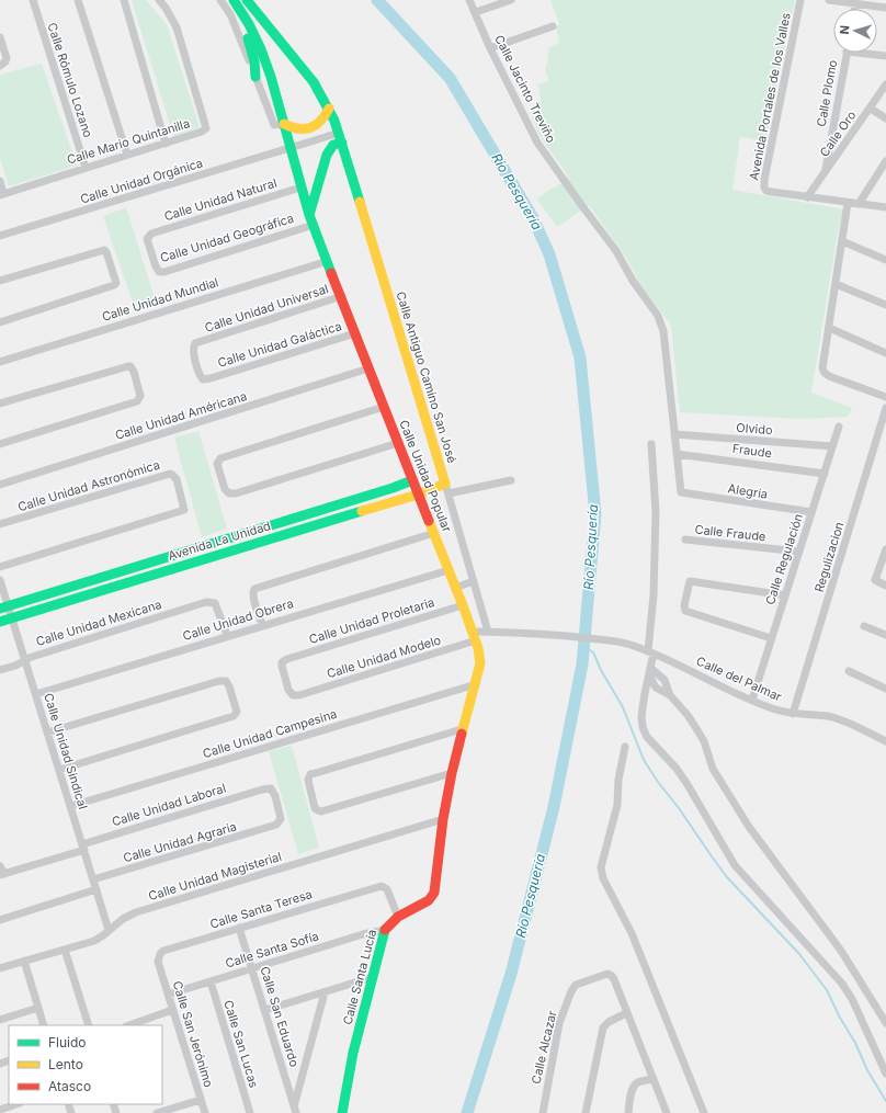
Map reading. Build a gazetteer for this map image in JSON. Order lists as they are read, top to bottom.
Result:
{
  "streets": {
    "street": [
      "Calle Rómulo Lozano",
      "Calle Jacinto Treviño",
      "Calle Plomo",
      "Avenida Portales de los Valles",
      "Calle Oro",
      "Calle Mario Quintanilla",
      "Calle Unidad Orgánica",
      "Calle Unidad Natural",
      "Calle Unidad Geográfica",
      "Calle Unidad Mundial",
      "Calle Unidad Universal",
      "Calle Unidad Galáctica",
      "Calle Antiguo Camino San José",
      "Calle Unidad Américana",
      "Olvido",
      "Fraude",
      "Calle Unidad Popular",
      "Calle Unidad Astronómica",
      "Alegria",
      "Calle Fraude",
      "Avenida La Unidad",
      "Regulizacion",
      "Calle Regulación",
      "Calle Unidad Obrera",
      "Calle Unidad Proletaria",
      "Calle Unidad Mexicana",
      "Calle Unidad Modelo",
      "Calle del Palmar",
      "Calle Unidad Campesina",
      "Calle Unidad Sindical",
      "Calle Unidad Laboral",
      "Calle Unidad Agraria",
      "Calle Unidad Magisterial",
      "Calle Santa Teresa",
      "Calle Santa Sofía",
      "Calle Santa Lucía",
      "Calle San Eduardo",
      "Calle San Jerónimo",
      "Calle San Lucas",
      "Calle Alcazar"
    ]
  },
  "crossings": [
    ["Calle Rómulo Lozano", "Calle Mario Quintanilla"],
    ["Calle Jacinto Treviño", "Olvido"],
    ["Calle Jacinto Treviño", "Fraude"],
    ["Calle Jacinto Treviño", "Alegria"],
    ["Calle Plomo", "Calle Oro"],
    ["Avenida Portales de los Valles", "Calle Oro"],
    ["Calle Unidad Orgánica", "Calle Antiguo Camino San José"],
    ["Calle Unidad Orgánica", "Calle Unidad Popular"],
    ["Calle Unidad Natural", "Calle Unidad Geográfica"],
    ["Calle Unidad Natural", "Calle Unidad Popular"],
    ["Calle Unidad Geográfica", "Calle Unidad Popular"],
    ["Calle Unidad Mundial", "Calle Unidad Popular"],
    ["Calle Unidad Universal", "Calle Unidad Galáctica"],
    ["Calle Unidad Universal", "Calle Unidad Popular"],
    ["Calle Unidad Galáctica", "Calle Unidad Popular"],
    ["Calle Antiguo Camino San José", "Avenida La Unidad"],
    ["Calle Antiguo Camino San José", "Calle Unidad Modelo"],
    ["Calle Unidad Américana", "Calle Unidad Popular"],
    ["Olvido", "Calle Regulación"],
    ["Fraude", "Calle Regulación"],
    ["Calle Unidad Popular", "Avenida La Unidad"],
    ["Calle Unidad Popular", "Calle Unidad Obrera"],
    ["Calle Unidad Popular", "Calle Unidad Proletaria"],
    ["Calle Unidad Popular", "Calle Unidad Modelo"],
    ["Calle Unidad Popular", "Calle Unidad Campesina"],
    ["Calle Unidad Popular", "Calle Unidad Magisterial"],
    ["Calle Unidad Popular", "Calle Santa Lucía"],
    ["Alegria", "Calle Regulación"],
    ["Calle Fraude", "Calle Regulación"],
    ["Avenida La Unidad", "Calle Unidad Sindical"],
    ["Regulizacion", "Calle del Palmar"],
    ["Calle Regulación", "Calle del Palmar"],
    ["Calle Unidad Obrera", "Calle Unidad Mexicana"],
    ["Calle Unidad Obrera", "Calle Unidad Sindical"],
    ["Calle Unidad Proletaria", "Calle Unidad Modelo"],
    ["Calle Unidad Mexicana", "Calle Unidad Sindical"],
    ["Calle Unidad Modelo", "Calle del Palmar"],
    ["Calle Unidad Campesina", "Calle Unidad Sindical"],
    ["Calle Unidad Sindical", "Calle Unidad Laboral"],
    ["Calle Unidad Sindical", "Calle Unidad Agraria"],
    ["Calle Unidad Sindical", "Calle Unidad Magisterial"],
    ["Calle Unidad Laboral", "Calle Unidad Agraria"],
    ["Calle Unidad Magisterial", "Calle Santa Lucía"],
    ["Calle Santa Teresa", "Calle Santa Lucía"],
    ["Calle Santa Teresa", "Calle San Eduardo"],
    ["Calle Santa Teresa", "Calle San Jerónimo"],
    ["Calle Santa Sofía", "Calle Santa Lucía"],
    ["Calle Santa Sofía", "Calle San Eduardo"],
    ["Calle Santa Sofía", "Calle San Jerónimo"],
    ["Calle Santa Sofía", "Calle San Lucas"]
  ],
  "water": ["Río Pesquería"],
  "legend": ["Fluido", "Lento", "Atasco"],
  "north": "left"
}
